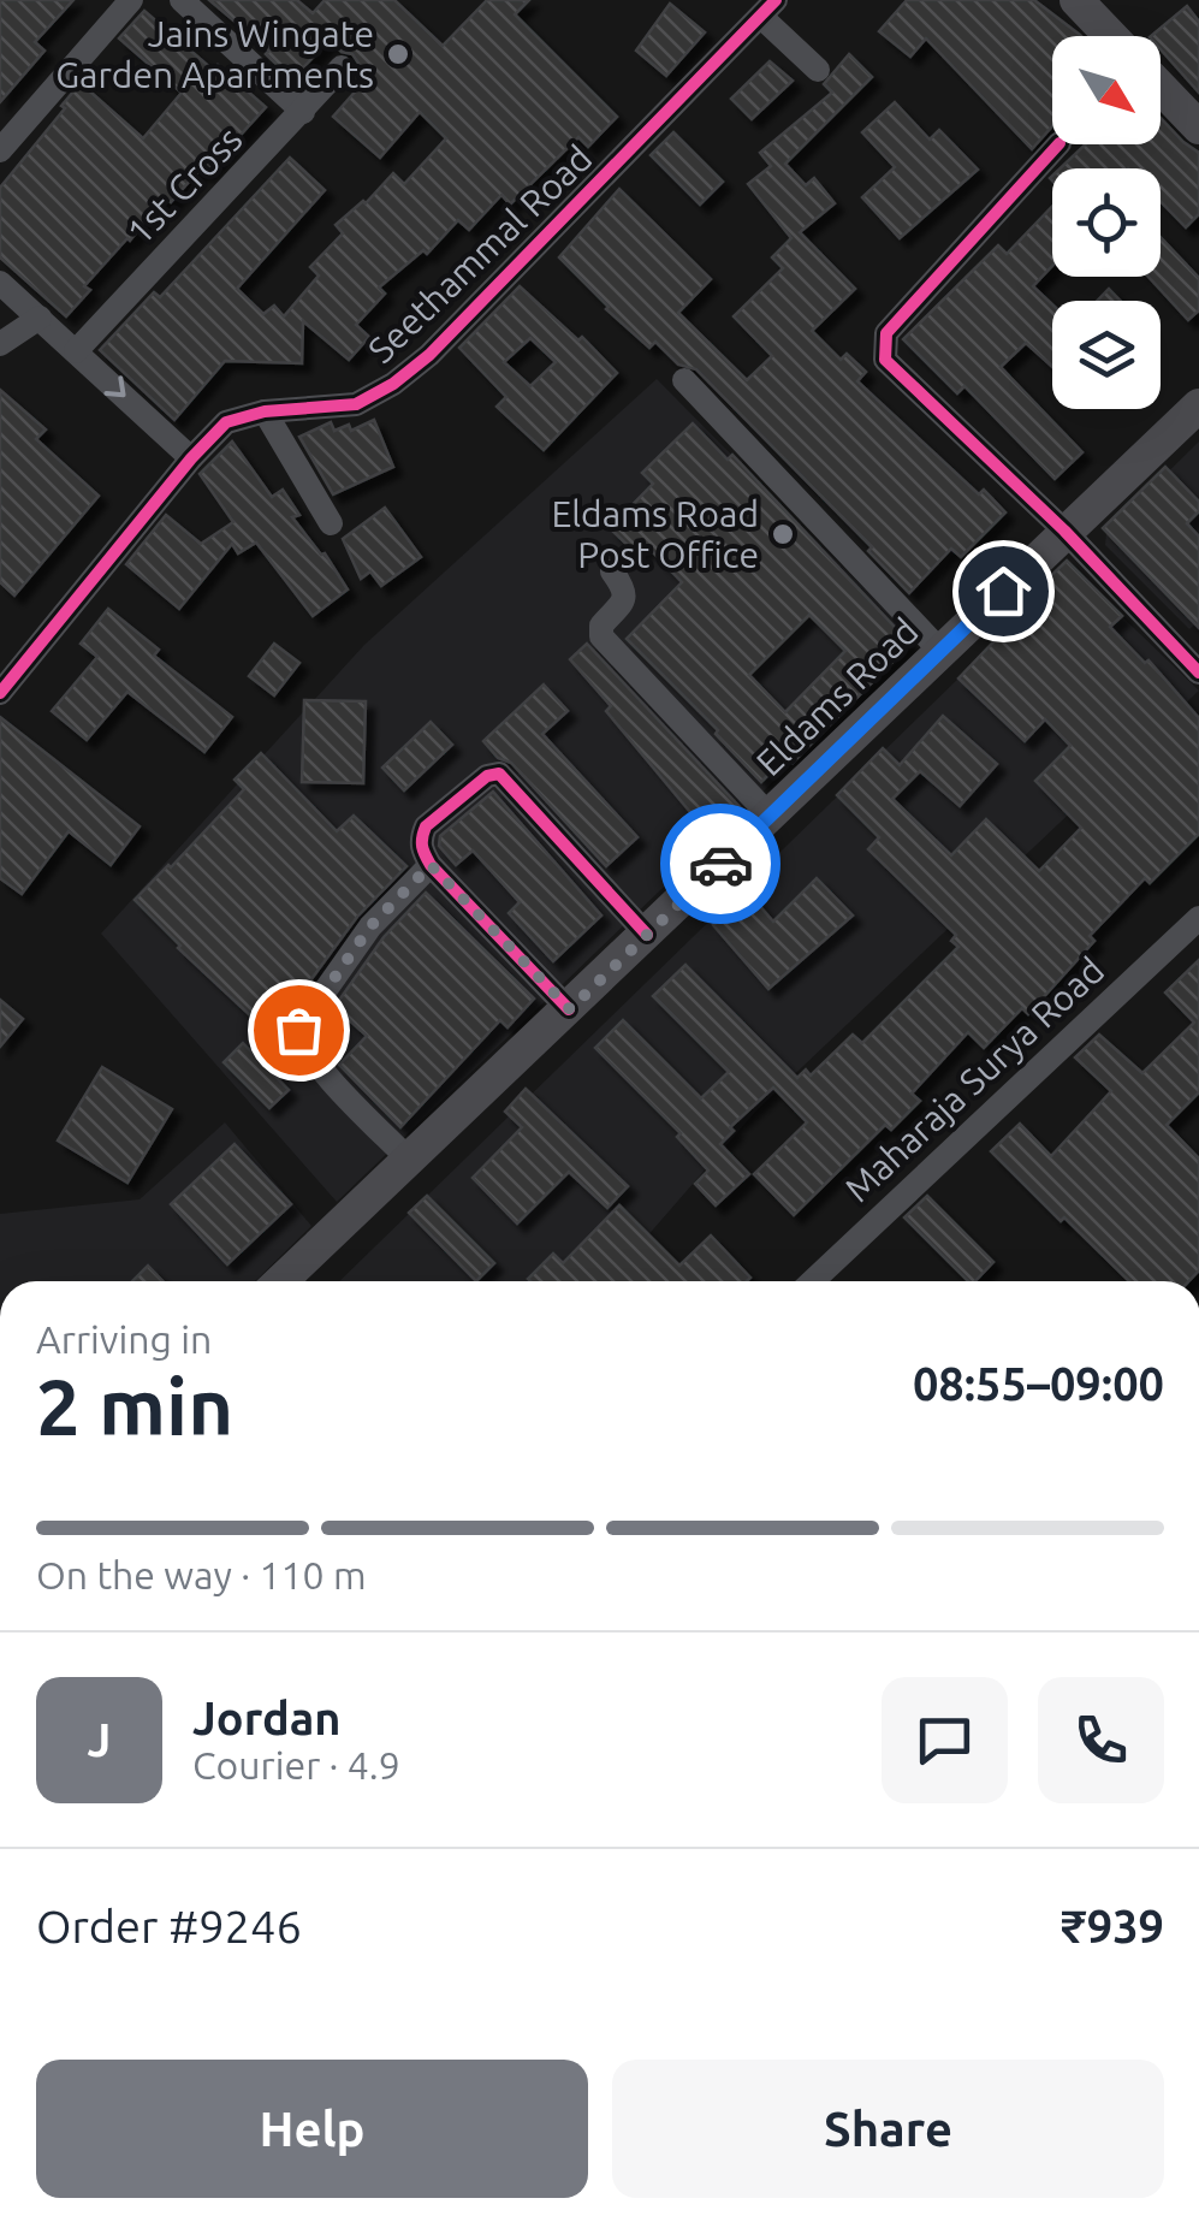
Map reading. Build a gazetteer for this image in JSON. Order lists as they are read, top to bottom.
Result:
{
  "streets": {
    "main road": ["Eldams Road"],
    "street": ["1st Cross", "Seethammal Road", "Maharaja Surya Road"]
  },
  "places": ["Jains Wingate Garden Apartments", "Eldams Road Post Office"],
  "north": "bottom right",
  "page": {
    "heading": ["2 min", "Arriving in", "08:55–09:00"],
    "panel": [
      "Jordan",
      "Courier · 4.9",
      "Order #9246",
      "₹939"
    ],
    "bar": "On the way · 110 m",
    "round": "J",
    "buttons": ["Help", "Share"]
  }
}
